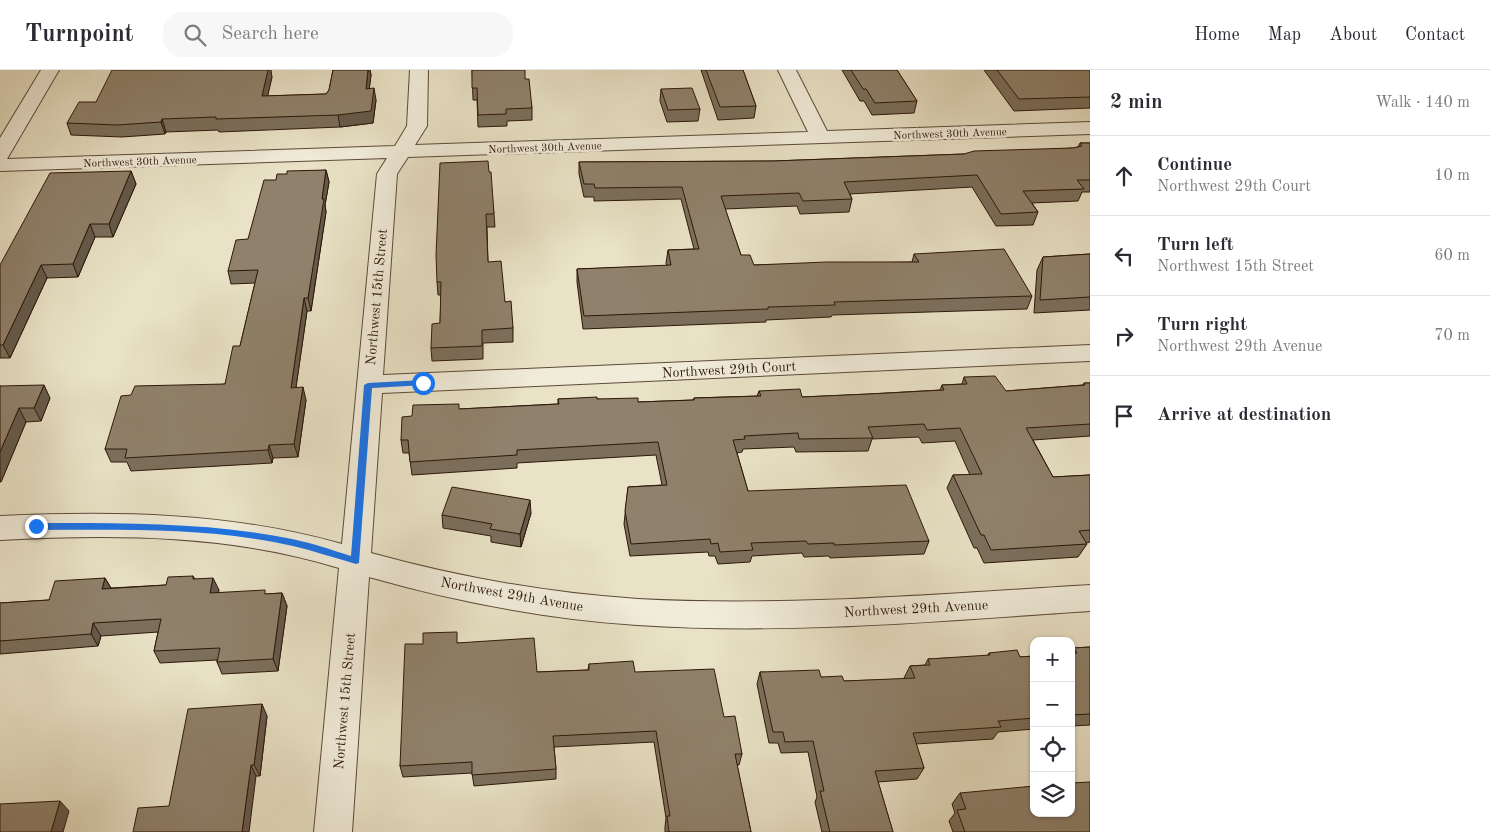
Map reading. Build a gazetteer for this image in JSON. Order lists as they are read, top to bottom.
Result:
{
  "streets": {
    "street": [
      "Northwest 30th Avenue",
      "Northwest 15th Street",
      "Northwest 29th Court",
      "Northwest 29th Avenue"
    ]
  },
  "crossings": [
    ["Northwest 30th Avenue", "Northwest 15th Street"],
    ["Northwest 15th Street", "Northwest 29th Court"],
    ["Northwest 15th Street", "Northwest 29th Avenue"]
  ],
  "page": {
    "header": "Turnpoint",
    "search": "Search here",
    "nav": [
      "Home",
      "Map",
      "About",
      "Contact"
    ],
    "heading": ["2 min", "Walk · 140 m"],
    "list": [
      ["Continue", "Northwest 29th Court", "10 m"],
      ["Turn left", "Northwest 15th Street", "60 m"],
      ["Turn right", "Northwest 29th Avenue", "70 m"],
      "Arrive at destination"
    ],
    "map_buttons": ["+", "−"]
  }
}
